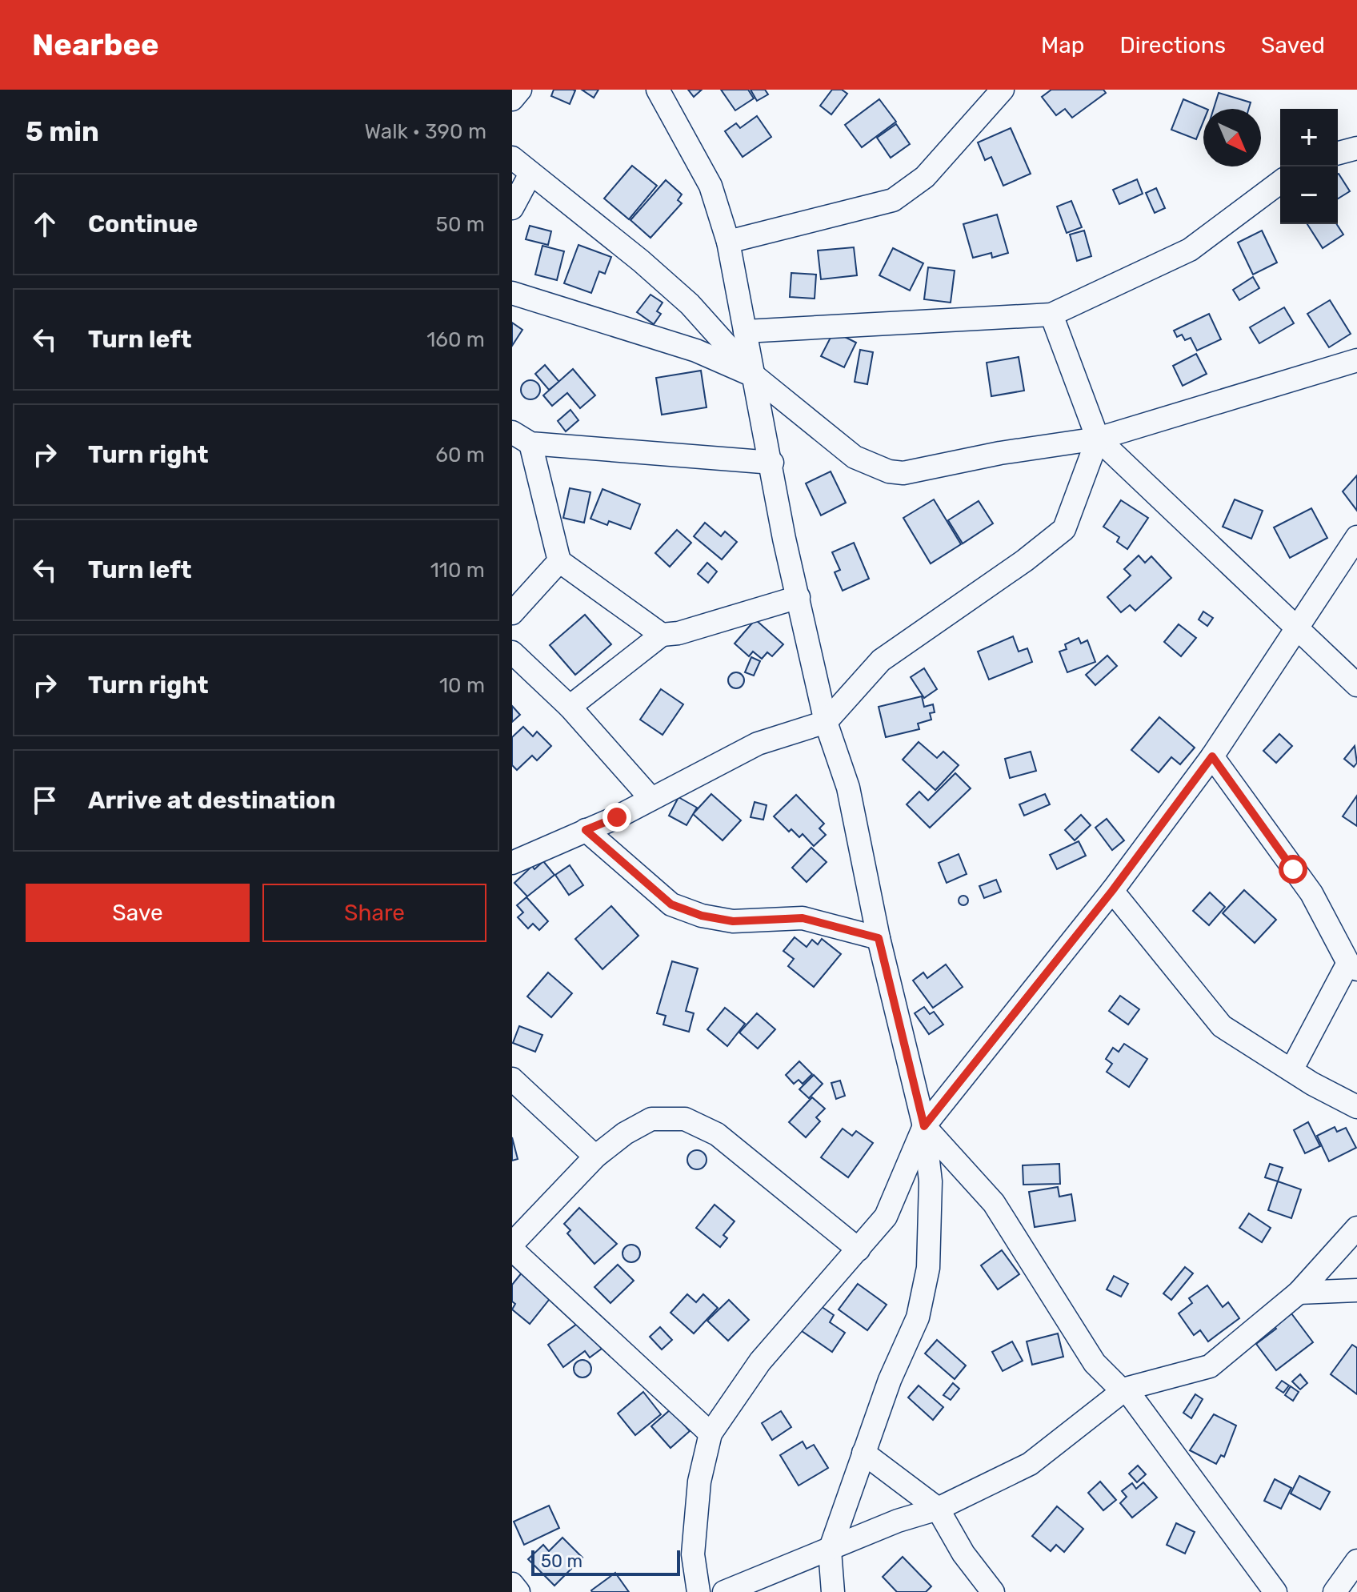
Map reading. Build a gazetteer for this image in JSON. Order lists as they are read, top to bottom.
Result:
{
  "scale_bar": "50 m",
  "north": "bottom right",
  "page": {
    "header": "Nearbee",
    "nav": ["Map", "Directions", "Saved"],
    "heading": ["5 min", "Walk · 390 m"],
    "map_buttons": ["+", "−"],
    "list": [
      ["Continue", "50 m"],
      ["Turn left", "160 m"],
      ["Turn right", "60 m"],
      ["Turn left", "110 m"],
      ["Turn right", "10 m"],
      "Arrive at destination"
    ],
    "buttons": ["Save", "Share"],
    "scale": "50 m"
  }
}
